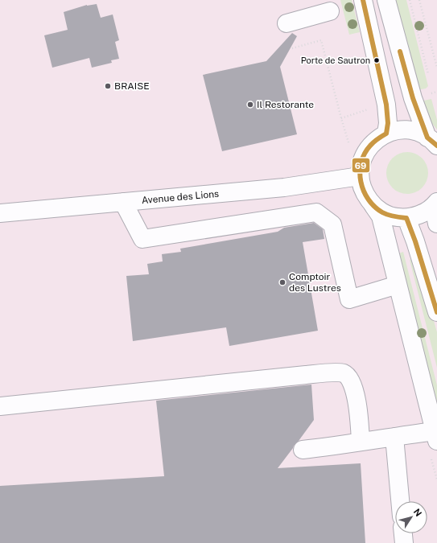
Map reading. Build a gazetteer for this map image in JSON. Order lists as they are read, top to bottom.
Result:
{
  "streets": {
    "main road": ["Avenue des Lions"]
  },
  "places": [
    "Porte de Sautron",
    "BRAISE",
    "Il Restorante",
    "Comptoir des Lustres"
  ],
  "lines": ["transit line 69"],
  "north": "top right"
}
